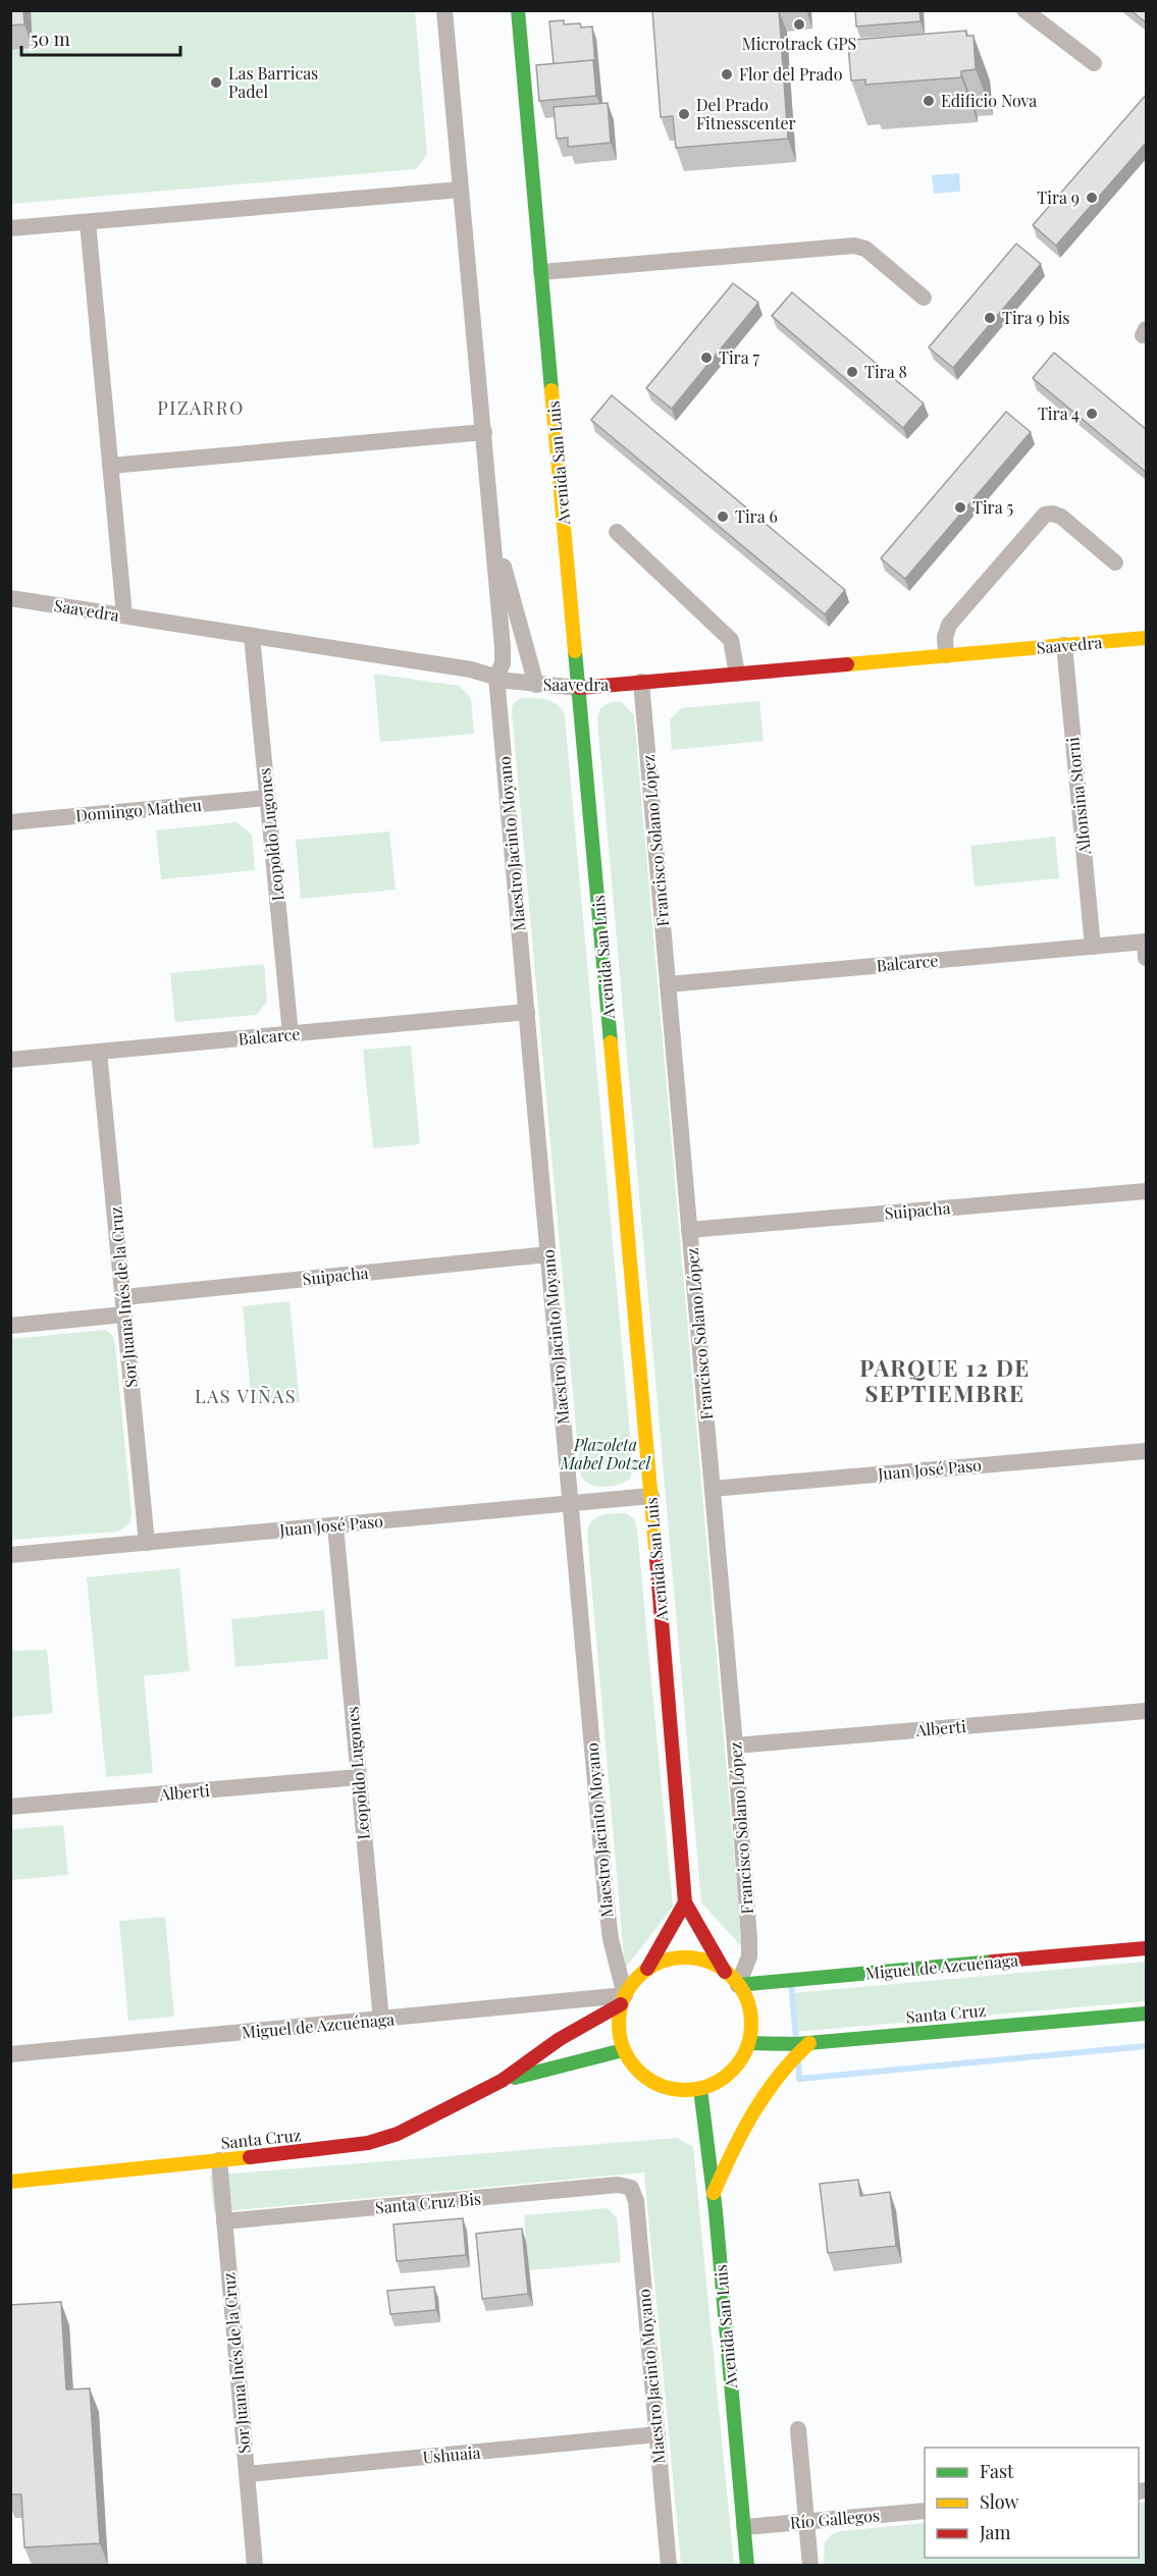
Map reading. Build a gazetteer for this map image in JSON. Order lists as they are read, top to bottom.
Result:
{
  "streets": {
    "main road": [
      "Avenida San Luis",
      "Saavedra",
      "Miguel de Azcuénaga",
      "Santa Cruz"
    ],
    "street": [
      "Alfonsina Storni",
      "Domingo Matheu",
      "Leopoldo Lugones",
      "Francisco Solano López",
      "Maestro Jacinto Moyano",
      "Balcarce",
      "Suipacha",
      "Sor Juana Inés de la Cruz",
      "Juan José Paso",
      "Alberti",
      "Santa Cruz Bis",
      "Ushuaia",
      "Río Gallegos"
    ]
  },
  "crossings": [
    ["Avenida San Luis", "Saavedra"],
    ["Avenida San Luis", "Francisco Solano López"],
    ["Avenida San Luis", "Maestro Jacinto Moyano"],
    ["Avenida San Luis", "Juan José Paso"],
    ["Avenida San Luis", "Miguel de Azcuénaga"],
    ["Avenida San Luis", "Santa Cruz"],
    ["Avenida San Luis", "Río Gallegos"],
    ["Saavedra", "Alfonsina Storni"],
    ["Saavedra", "Leopoldo Lugones"],
    ["Saavedra", "Francisco Solano López"],
    ["Saavedra", "Maestro Jacinto Moyano"],
    ["Alfonsina Storni", "Balcarce"],
    ["Domingo Matheu", "Leopoldo Lugones"],
    ["Leopoldo Lugones", "Balcarce"],
    ["Leopoldo Lugones", "Juan José Paso"],
    ["Leopoldo Lugones", "Alberti"],
    ["Leopoldo Lugones", "Miguel de Azcuénaga"],
    ["Francisco Solano López", "Maestro Jacinto Moyano"],
    ["Francisco Solano López", "Balcarce"],
    ["Francisco Solano López", "Suipacha"],
    ["Francisco Solano López", "Juan José Paso"],
    ["Francisco Solano López", "Alberti"],
    ["Francisco Solano López", "Miguel de Azcuénaga"],
    ["Francisco Solano López", "Santa Cruz"],
    ["Maestro Jacinto Moyano", "Balcarce"],
    ["Maestro Jacinto Moyano", "Suipacha"],
    ["Maestro Jacinto Moyano", "Juan José Paso"],
    ["Maestro Jacinto Moyano", "Miguel de Azcuénaga"],
    ["Maestro Jacinto Moyano", "Santa Cruz"],
    ["Maestro Jacinto Moyano", "Santa Cruz Bis"],
    ["Maestro Jacinto Moyano", "Ushuaia"],
    ["Balcarce", "Sor Juana Inés de la Cruz"],
    ["Suipacha", "Sor Juana Inés de la Cruz"],
    ["Sor Juana Inés de la Cruz", "Juan José Paso"],
    ["Sor Juana Inés de la Cruz", "Santa Cruz"],
    ["Sor Juana Inés de la Cruz", "Santa Cruz Bis"],
    ["Sor Juana Inés de la Cruz", "Ushuaia"],
    ["Miguel de Azcuénaga", "Santa Cruz"]
  ],
  "districts": ["PIZARRO", "PARQUE 12 DE SEPTIEMBRE", "LAS VIÑAS"],
  "parks": ["Plazoleta Mabel Dotzel"],
  "places": [
    "Microtrack GPS",
    "Flor del Prado",
    "Las Barricas Padel",
    "Edificio Nova",
    "Del Prado Fitnesscenter",
    "Tira 9",
    "Tira 9 bis",
    "Tira 7",
    "Tira 8",
    "Tira 4",
    "Tira 5",
    "Tira 6"
  ],
  "legend": ["Fast", "Slow", "Jam"],
  "scale_bar": "50 m"
}
